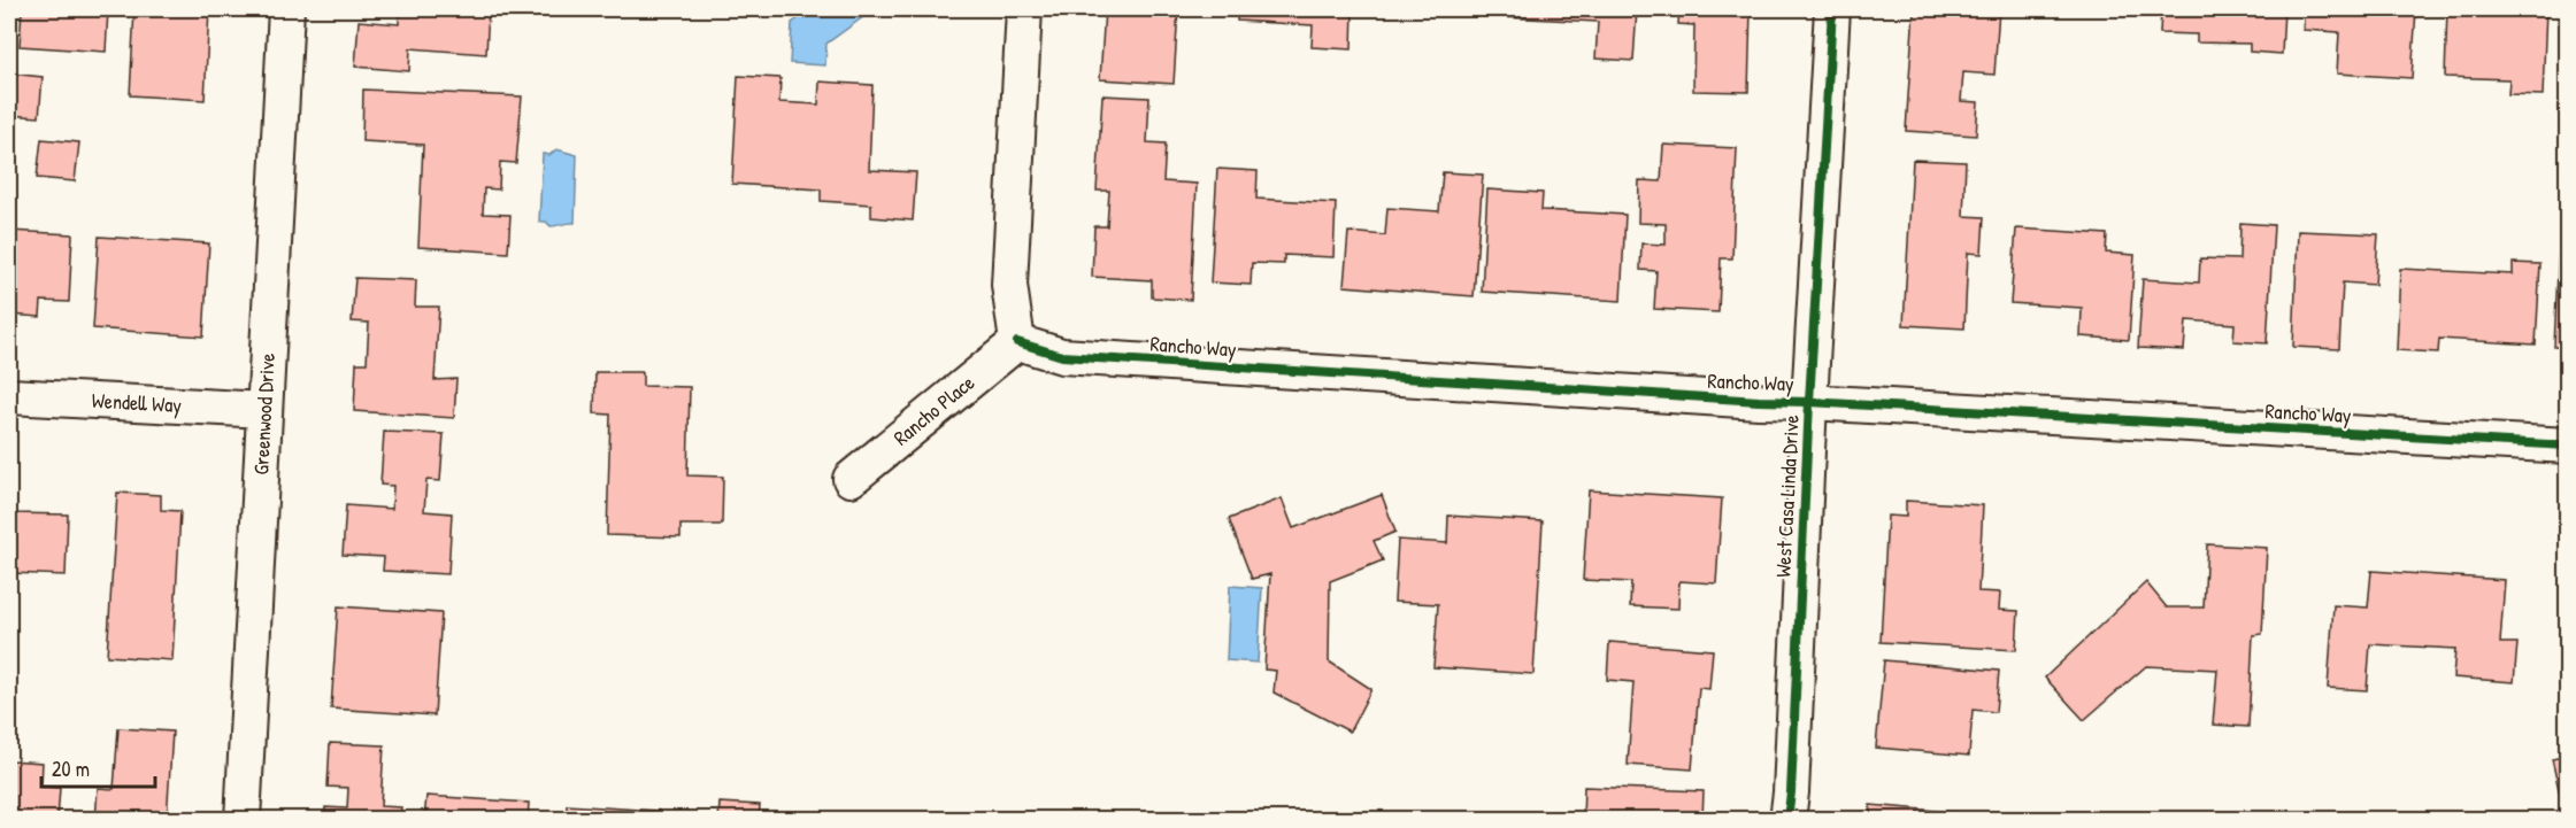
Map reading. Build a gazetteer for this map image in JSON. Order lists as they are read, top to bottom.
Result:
{
  "streets": {
    "street": [
      "Rancho Way",
      "Wendell Way",
      "Rancho Place",
      "Greenwood Drive",
      "West Casa Linda Drive"
    ]
  },
  "crossings": [
    ["Rancho Way", "Rancho Place"],
    ["Rancho Way", "West Casa Linda Drive"],
    ["Wendell Way", "Greenwood Drive"]
  ],
  "scale_bar": "20 m"
}
